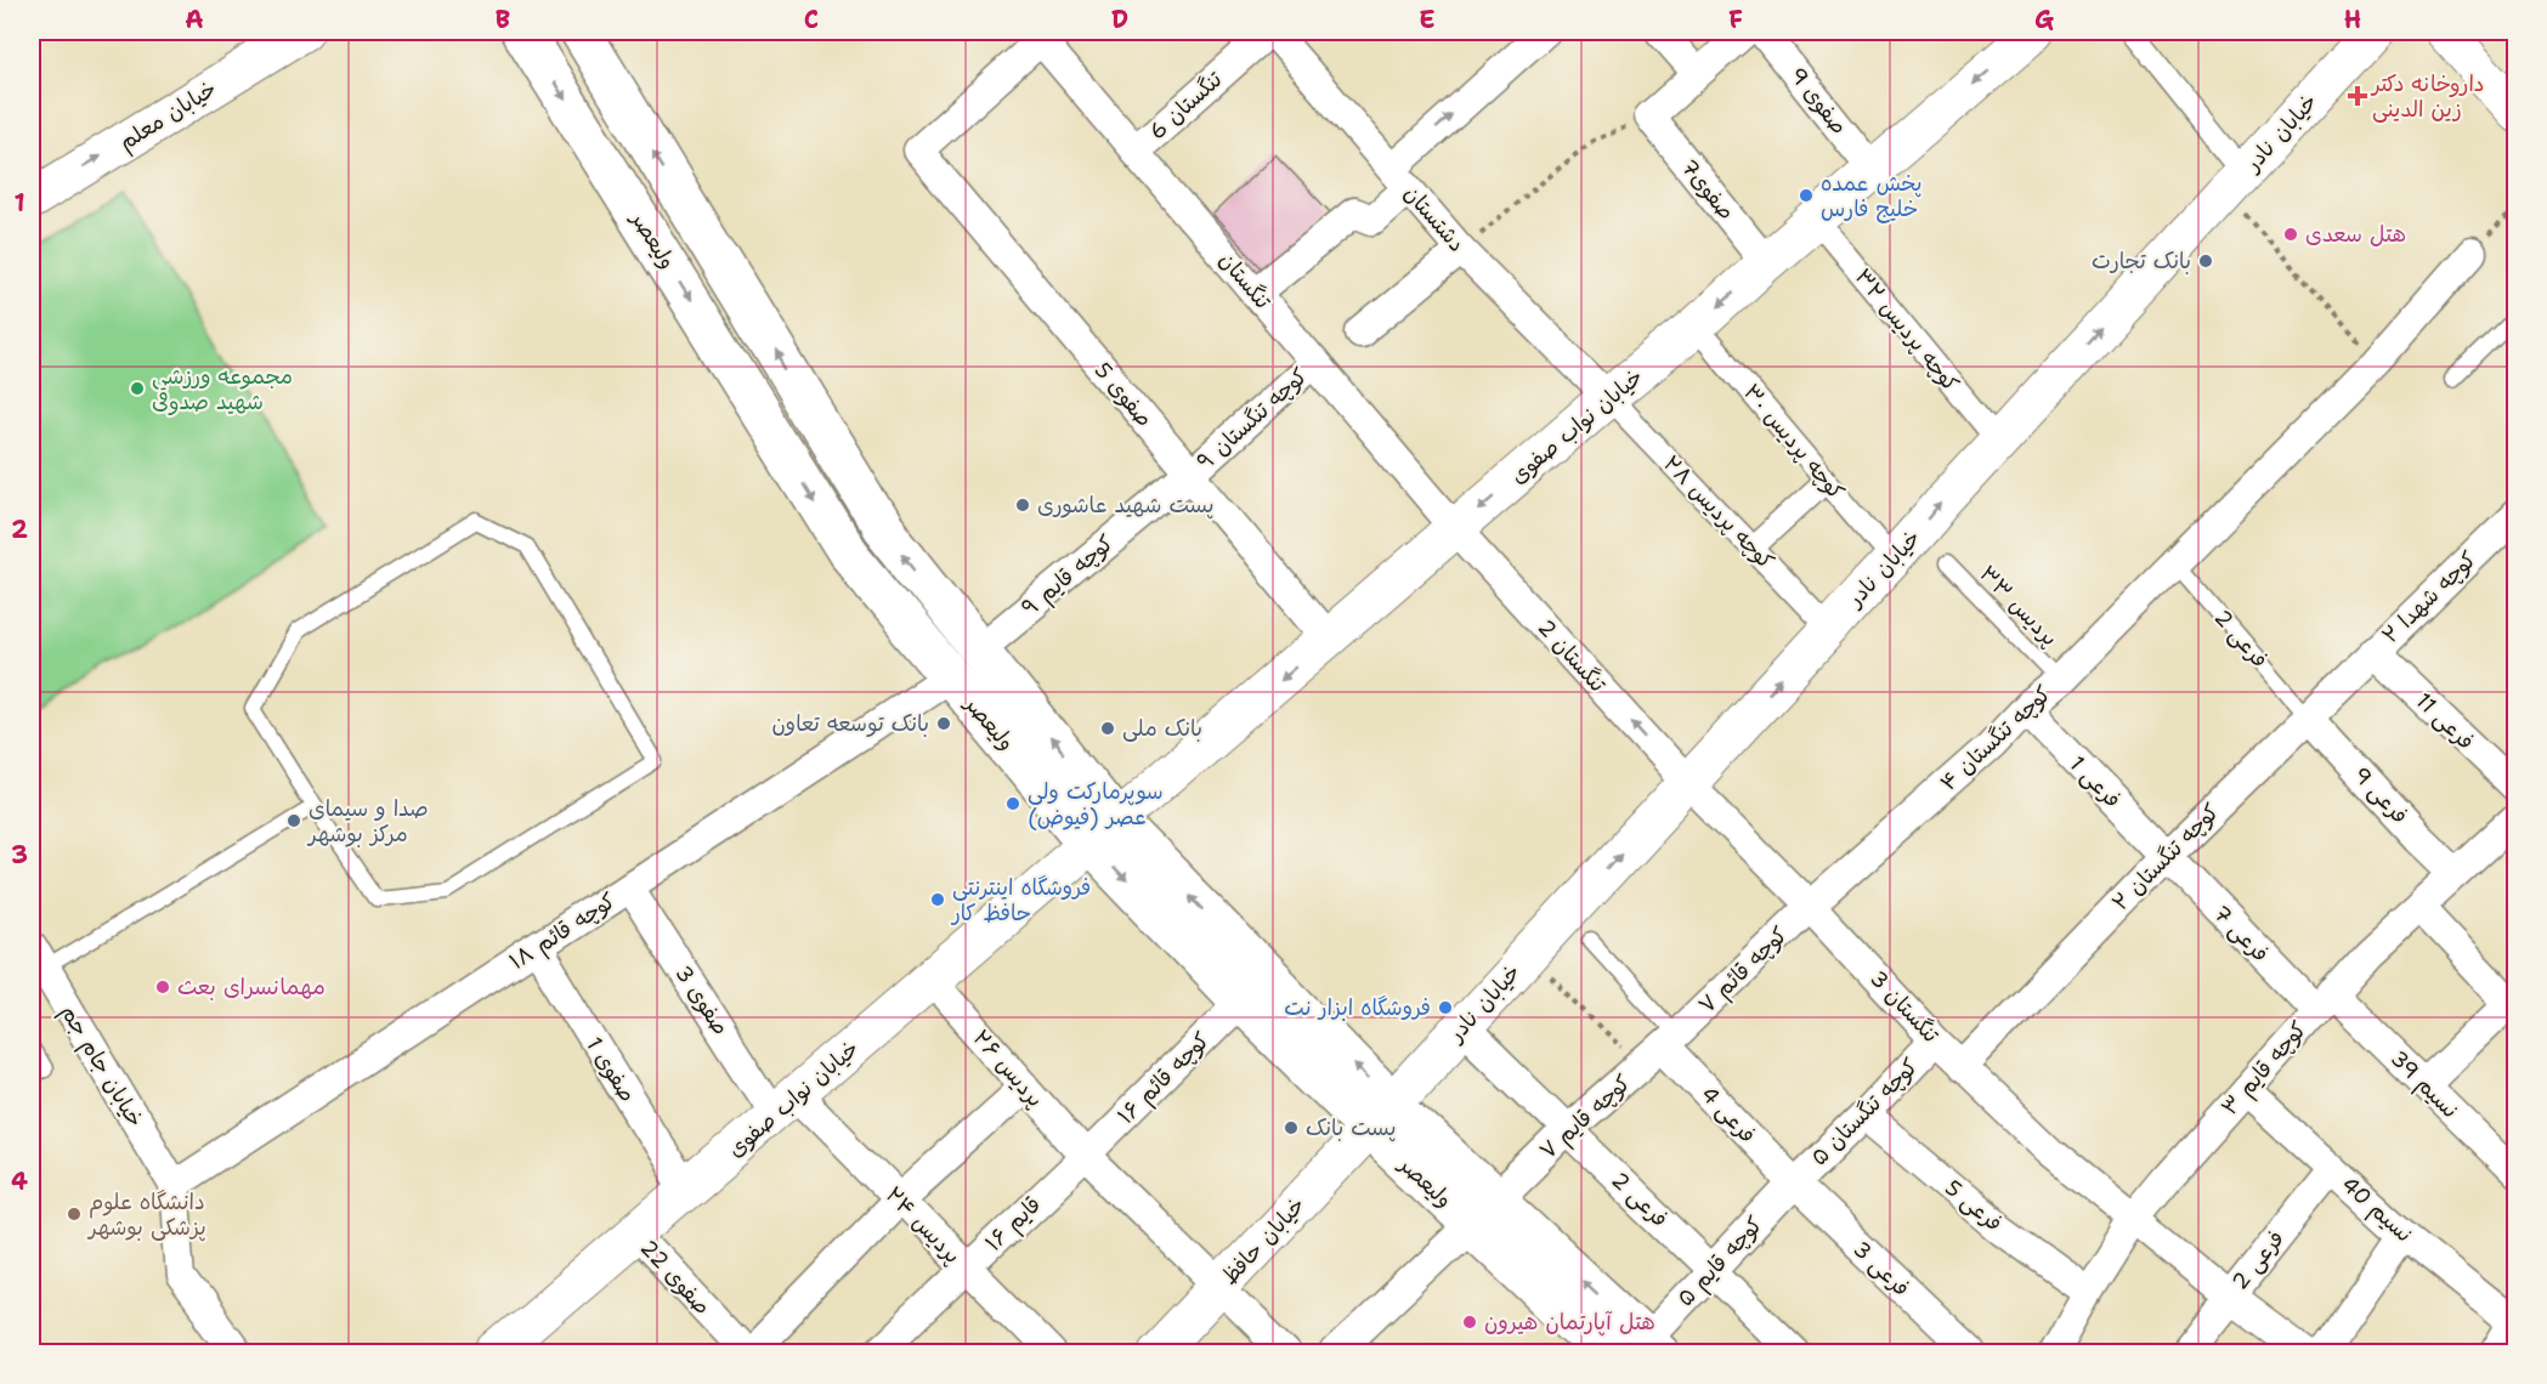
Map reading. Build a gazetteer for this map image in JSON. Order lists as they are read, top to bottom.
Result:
{
  "streets": {
    "main road": ["ولیعصر"],
    "street": [
      "صفوی 9",
      "تنگستان 6",
      "خیابان معلم",
      "خیابان نادر",
      "صفوی7",
      "دشتستان",
      "تنگستان",
      "کوچه پردیس ۳۲",
      "صفوی 5",
      "کوچه تنگستان ۹",
      "خیابان نواب صفوی",
      "کوچه پردیس ۳۰",
      "کوچه پردیس ۲۸",
      "کوچه قایم ۹",
      "کوچه شهدا ۲",
      "فرعی 2",
      "تنگستان 2",
      "فرعی 11",
      "کوچه تنگستان ۴",
      "فرعی 1",
      "فرعی 9",
      "کوچه تنگستان ۲",
      "کوچه قائم ۱۸",
      "فرعی 7",
      "کوچه قائم ۷",
      "صفوی 3",
      "تنگستان 3",
      "خیابان جام جم",
      "پردیس ۲۶",
      "کوچه قایم ۳",
      "صفوی 1",
      "کوچه قائم ۱۶",
      "نسیم 39",
      "کوچه تنگستان ۵",
      "فرعی 4",
      "کوچه قایم ۷",
      "فرعی 5",
      "نسیم 40",
      "قایم ۱۶",
      "پردیس ۲۴",
      "خیابان حافظ",
      "کوچه قایم ۵",
      "فرعی 3",
      "صفوی 22"
    ],
    "lane": ["پردیس ۳۳"]
  },
  "crossings": [
    ["صفوی 9", "خیابان نواب صفوی"],
    ["تنگستان 6", "دشتستان"],
    ["تنگستان 6", "تنگستان"],
    ["خیابان نادر", "ولیعصر"],
    ["خیابان نادر", "کوچه پردیس ۳۲"],
    ["خیابان نادر", "کوچه پردیس ۳۰"],
    ["خیابان نادر", "کوچه پردیس ۲۸"],
    ["خیابان نادر", "تنگستان 2"],
    ["خیابان نادر", "تنگستان 3"],
    ["خیابان نادر", "خیابان حافظ"],
    ["صفوی7", "خیابان نواب صفوی"],
    ["دشتستان", "خیابان نواب صفوی"],
    ["دشتستان", "کوچه پردیس ۲۸"],
    ["ولیعصر", "خیابان نواب صفوی"],
    ["ولیعصر", "کوچه قایم ۹"],
    ["ولیعصر", "کوچه قائم ۱۸"],
    ["ولیعصر", "کوچه قائم ۱۶"],
    ["ولیعصر", "کوچه قایم ۷"],
    ["ولیعصر", "خیابان حافظ"],
    ["ولیعصر", "کوچه قایم ۵"],
    ["تنگستان", "صفوی 5"],
    ["تنگستان", "کوچه تنگستان ۹"],
    ["تنگستان", "خیابان نواب صفوی"],
    ["تنگستان", "تنگستان 2"],
    ["کوچه پردیس ۳۲", "خیابان نواب صفوی"],
    ["صفوی 5", "کوچه تنگستان ۹"],
    ["صفوی 5", "خیابان نواب صفوی"],
    ["صفوی 5", "کوچه قایم ۹"],
    ["کوچه تنگستان ۹", "کوچه قایم ۹"],
    ["خیابان نواب صفوی", "کوچه پردیس ۳۰"],
    ["خیابان نواب صفوی", "کوچه پردیس ۲۸"],
    ["خیابان نواب صفوی", "تنگستان 2"],
    ["خیابان نواب صفوی", "صفوی 3"],
    ["خیابان نواب صفوی", "پردیس ۲۶"],
    ["خیابان نواب صفوی", "صفوی 1"],
    ["خیابان نواب صفوی", "پردیس ۲۴"],
    ["خیابان نواب صفوی", "صفوی 22"],
    ["کوچه شهدا ۲", "فرعی 11"],
    ["کوچه شهدا ۲", "کوچه تنگستان ۲"],
    ["پردیس ۳۳", "کوچه تنگستان ۴"],
    ["فرعی 2", "کوچه تنگستان ۴"],
    ["فرعی 2", "فرعی 9"],
    ["فرعی 2", "کوچه تنگستان ۲"],
    ["فرعی 2", "کوچه قایم ۷"],
    ["فرعی 2", "نسیم 40"],
    ["فرعی 2", "کوچه قایم ۵"],
    ["تنگستان 2", "تنگستان 3"],
    ["فرعی 11", "کوچه تنگستان ۲"],
    ["کوچه تنگستان ۴", "فرعی 1"],
    ["کوچه تنگستان ۴", "کوچه قائم ۷"],
    ["کوچه تنگستان ۴", "تنگستان 3"],
    ["فرعی 1", "کوچه تنگستان ۲"],
    ["فرعی 1", "فرعی 7"],
    ["فرعی 9", "کوچه تنگستان ۲"],
    ["فرعی 9", "کوچه قایم ۳"],
    ["کوچه تنگستان ۲", "فرعی 7"],
    ["کوچه تنگستان ۲", "تنگستان 3"],
    ["کوچه قائم ۱۸", "صفوی 3"],
    ["کوچه قائم ۱۸", "خیابان جام جم"],
    ["کوچه قائم ۱۸", "صفوی 1"],
    ["فرعی 7", "کوچه قایم ۳"],
    ["فرعی 7", "نسیم 39"],
    ["کوچه قائم ۷", "تنگستان 3"],
    ["کوچه قائم ۷", "فرعی 4"],
    ["کوچه قائم ۷", "کوچه قایم ۷"],
    ["صفوی 3", "پردیس ۲۴"],
    ["تنگستان 3", "کوچه قایم ۳"],
    ["تنگستان 3", "کوچه تنگستان ۵"],
    ["پردیس ۲۶", "کوچه قائم ۱۶"],
    ["پردیس ۲۶", "قایم ۱۶"],
    ["پردیس ۲۶", "خیابان حافظ"],
    ["کوچه قایم ۳", "نسیم 39"],
    ["کوچه قایم ۳", "فرعی 5"],
    ["کوچه قایم ۳", "نسیم 40"],
    ["کوچه قائم ۱۶", "قایم ۱۶"],
    ["کوچه تنگستان ۵", "فرعی 4"],
    ["کوچه تنگستان ۵", "فرعی 5"],
    ["کوچه تنگستان ۵", "کوچه قایم ۵"],
    ["کوچه تنگستان ۵", "فرعی 3"],
    ["فرعی 4", "کوچه قایم ۷"],
    ["فرعی 4", "کوچه قایم ۵"],
    ["فرعی 4", "فرعی 3"],
    ["قایم ۱۶", "پردیس ۲۴"],
    ["کوچه قایم ۵", "فرعی 3"]
  ],
  "one_way": ["خیابان معلم", "خیابان نادر", "تنگستان 2"],
  "places": {
    "health": ["داروخانه دکتر زین الدینی"],
    "other": [
      "پخش عمده خلیج فارس",
      "هتل سعدی",
      "بانک تجارت",
      "مجموعه ورزشی شهید صدوقی",
      "پست شهید عاشوری",
      "بانک توسعه تعاون",
      "بانک ملی",
      "سوپرمارکت ولی عصر (فیوض)",
      "صدا و سیمای مرکز بوشهر",
      "فروشگاه اینترنتی حافظ کار",
      "مهمانسرای بعث",
      "فروشگاه ابزار نت",
      "پست بانک",
      "دانشگاه علوم پزشکی بوشهر",
      "هتل آپارتمان هیرون"
    ]
  },
  "grid": {
    "columns": [
      "A",
      "B",
      "C",
      "D",
      "E",
      "F",
      "G",
      "H"
    ],
    "rows": [
      "1",
      "2",
      "3",
      "4"
    ]
  }
}
